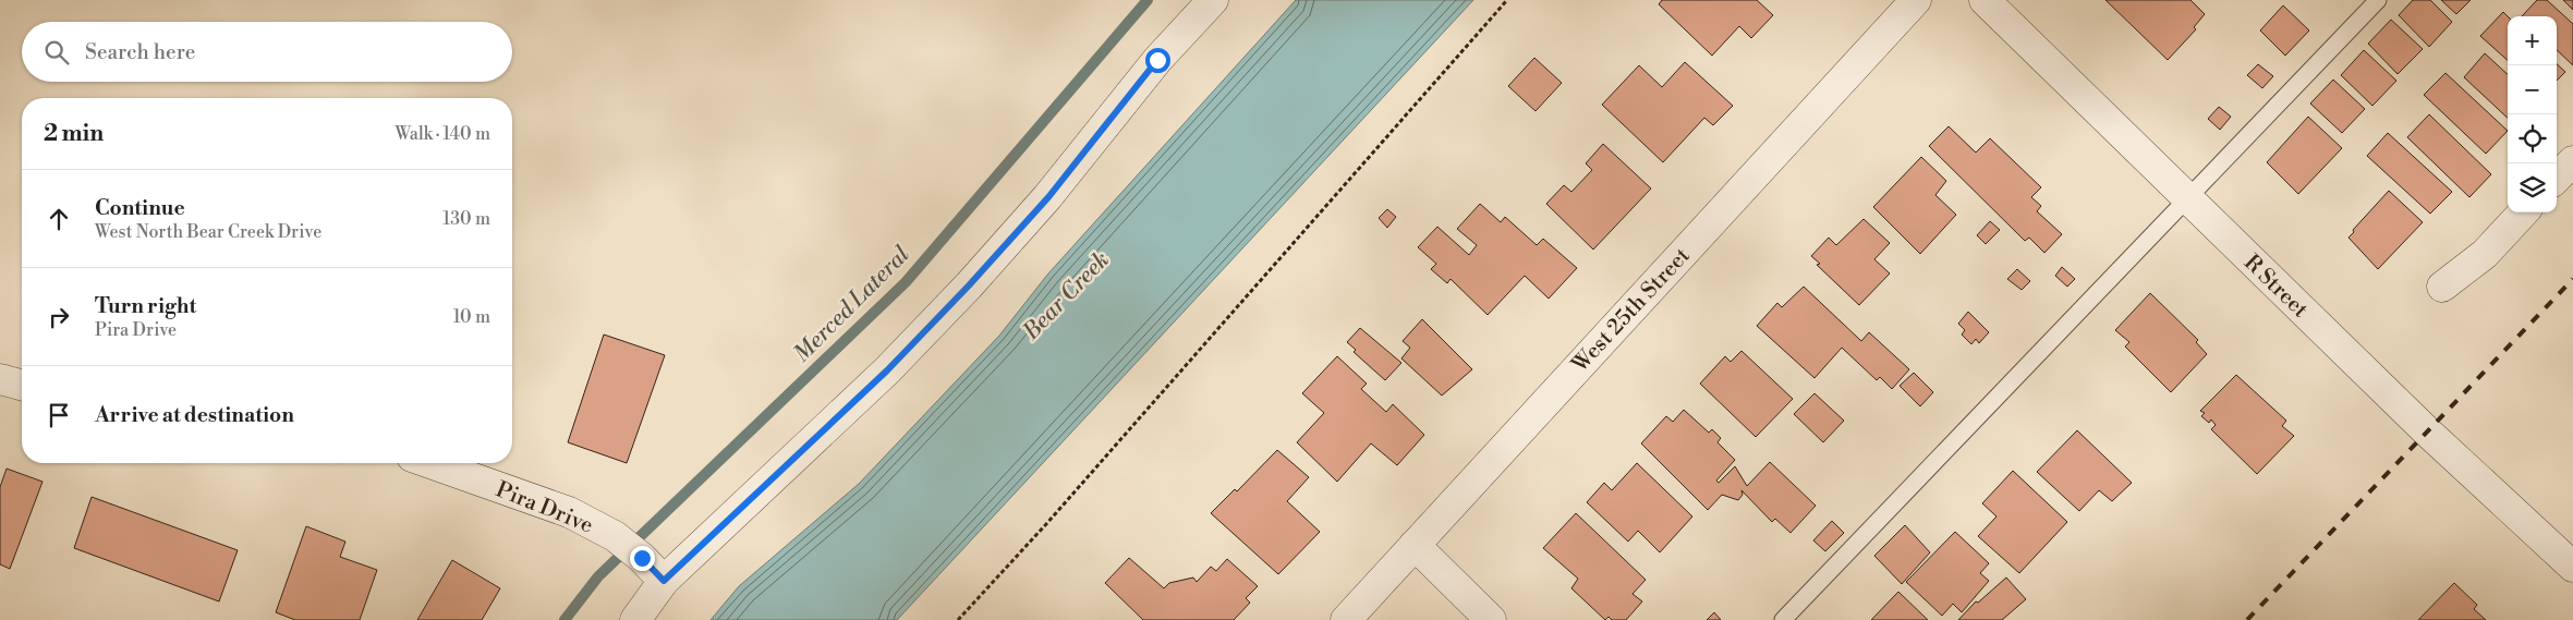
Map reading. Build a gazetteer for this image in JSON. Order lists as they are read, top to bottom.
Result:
{
  "streets": {
    "street": ["R Street", "West 25th Street", "Pira Drive"]
  },
  "water": ["Bear Creek", "Merced Lateral"],
  "page": {
    "map_buttons": ["+", "−"],
    "search": "Search here",
    "heading": ["2 min", "Walk · 140 m"],
    "list": [
      ["Continue", "West North Bear Creek Drive", "130 m"],
      ["Turn right", "Pira Drive", "10 m"],
      "Arrive at destination"
    ]
  }
}
